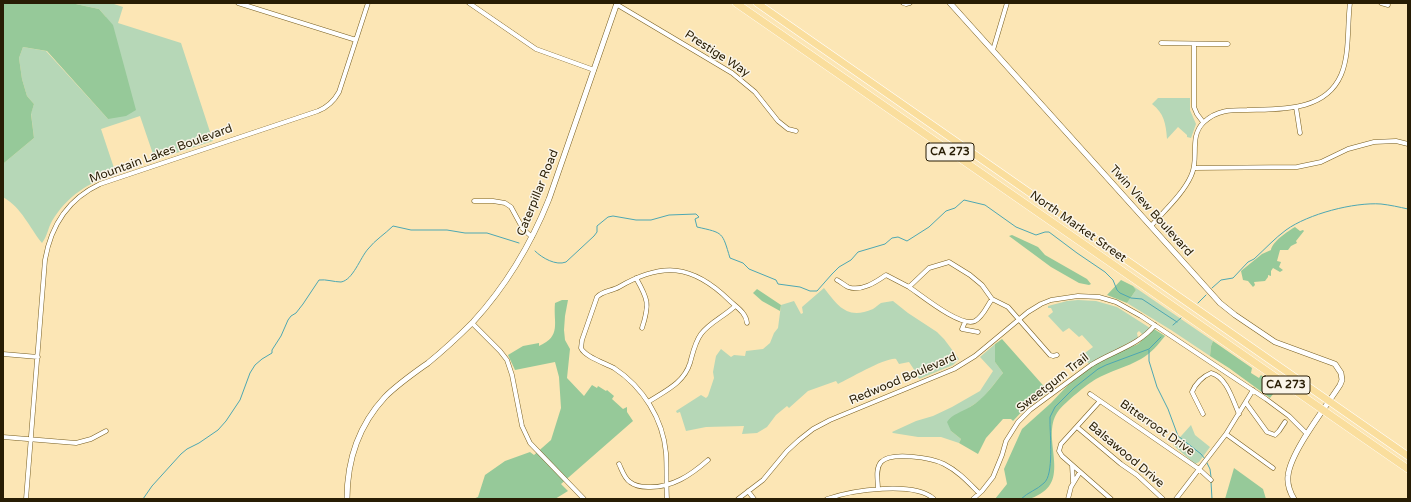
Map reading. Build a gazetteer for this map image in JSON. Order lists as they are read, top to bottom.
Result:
{
  "streets": {
    "main road": ["CA 273", "North Market Street"],
    "street": [
      "Prestige Way",
      "Mountain Lakes Boulevard",
      "Caterpillar Road",
      "Twin View Boulevard",
      "Redwood Boulevard",
      "Sweetgum Trail",
      "Bitterroot Drive",
      "Balsawood Drive"
    ]
  },
  "crossings": [
    ["Prestige Way", "Caterpillar Road"],
    ["Twin View Boulevard", "North Market Street"],
    ["Redwood Boulevard", "Sweetgum Trail"]
  ]
}
